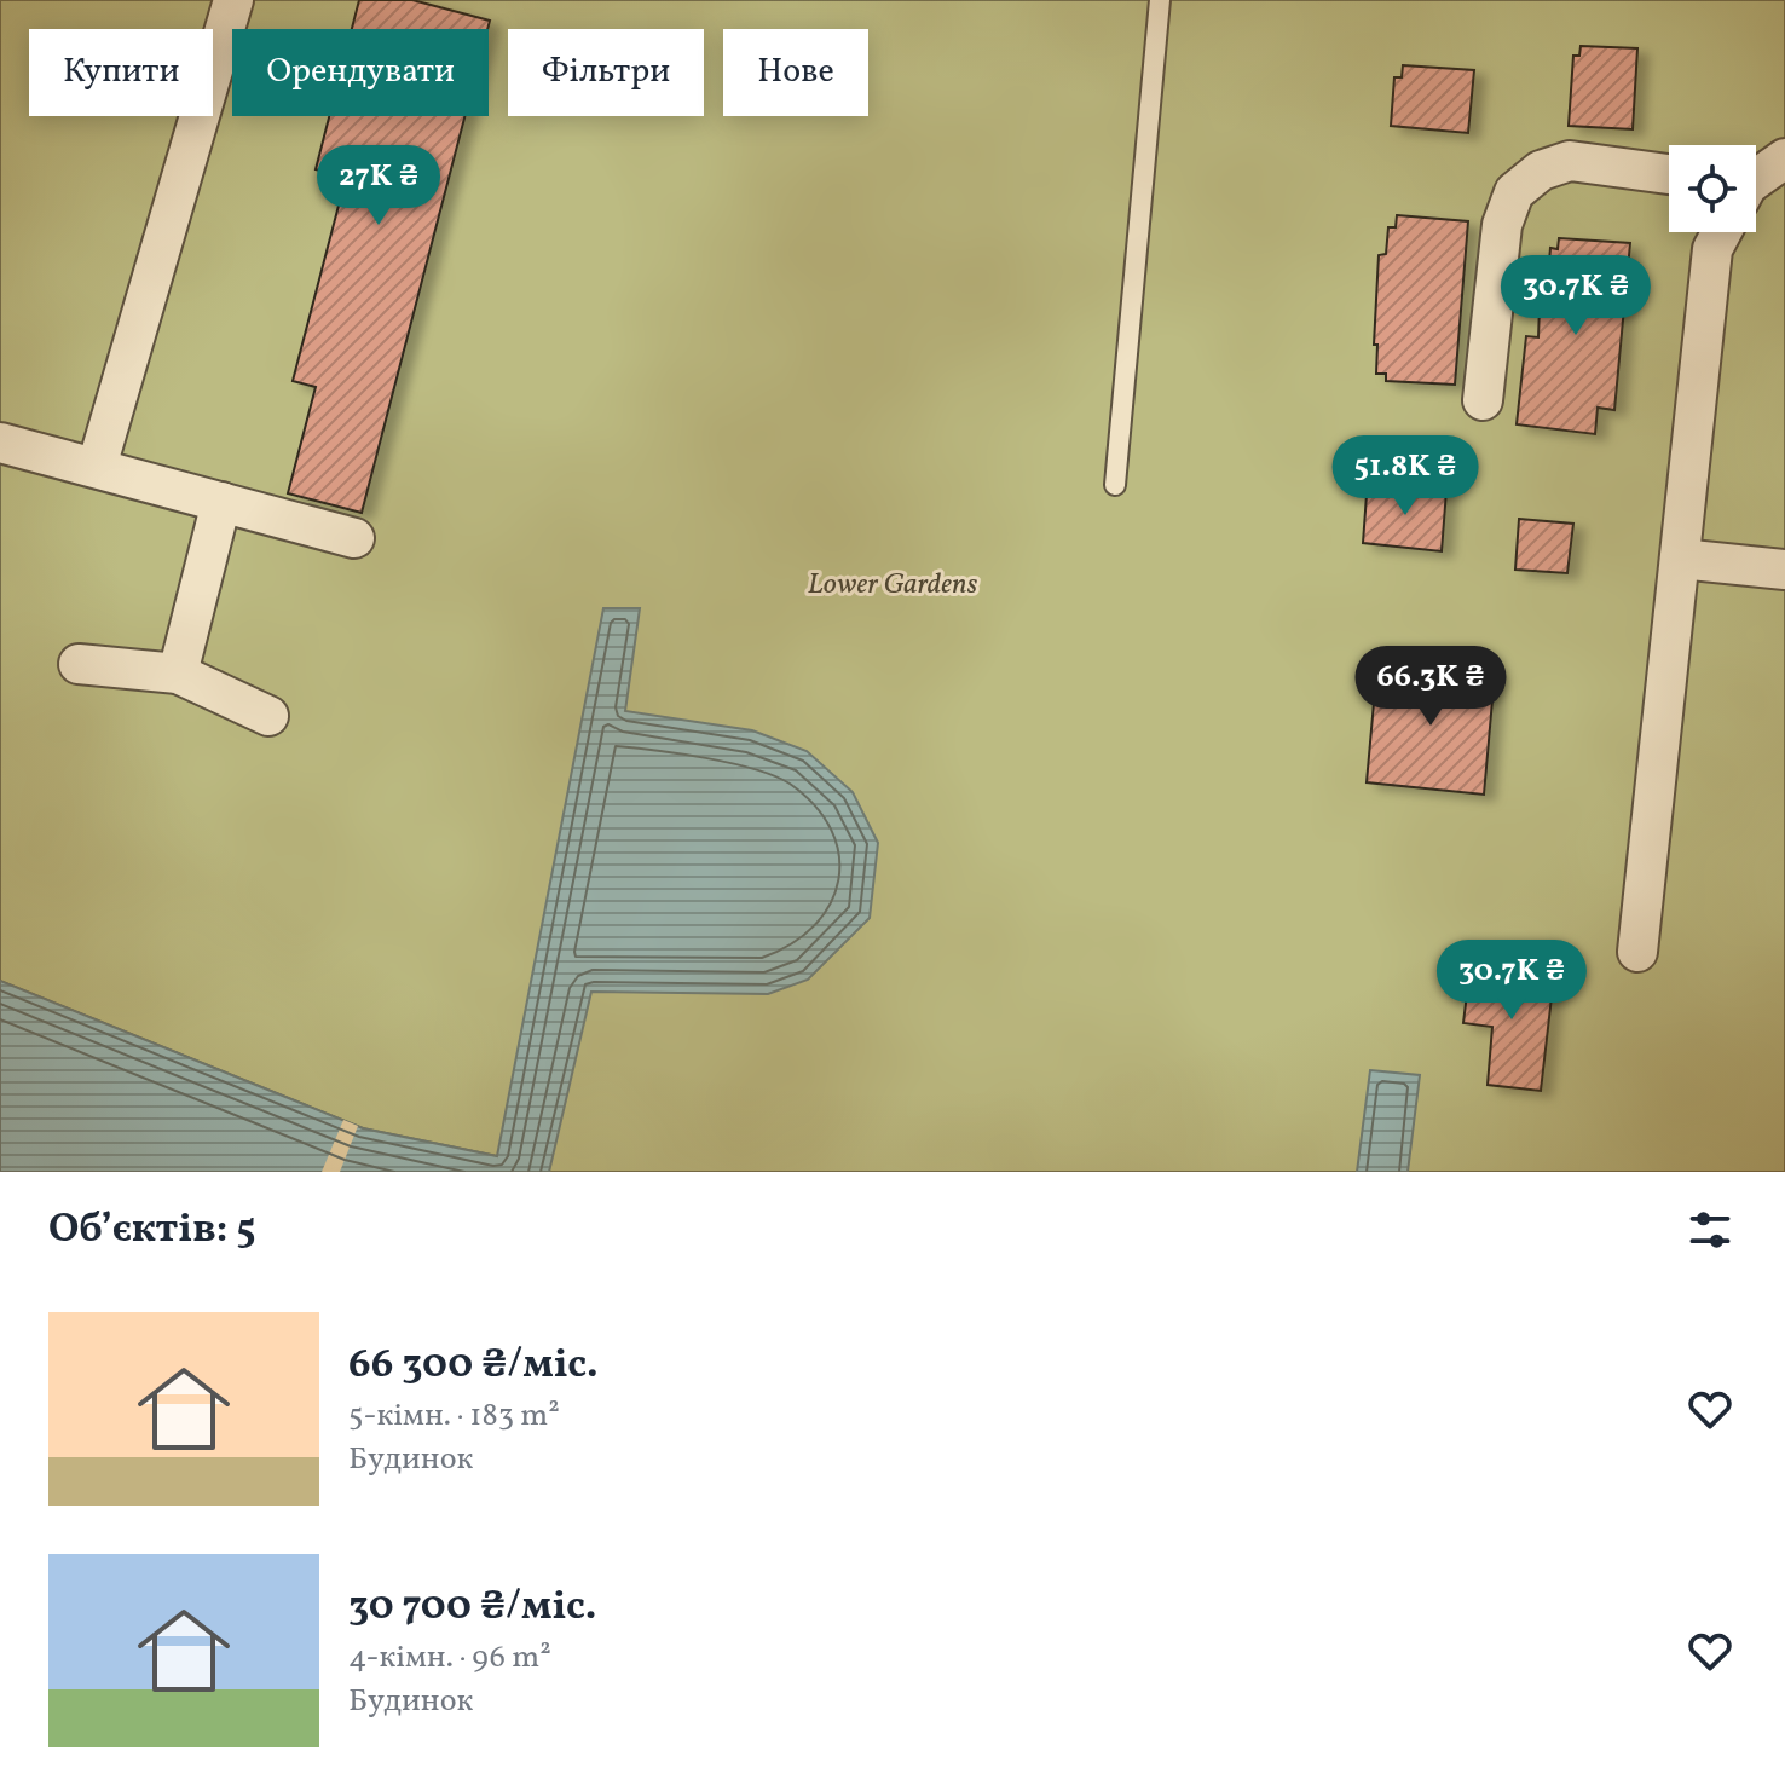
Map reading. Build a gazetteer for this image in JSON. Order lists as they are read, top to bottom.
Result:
{
  "parks": ["Lower Gardens"],
  "page": {
    "chip": [
      "Купити",
      "Орендувати",
      "Фільтри",
      "Нове"
    ],
    "price": [
      "27K ₴",
      "30.7K ₴",
      "51.8K ₴",
      "66.3K ₴",
      "30.7K ₴"
    ],
    "heading": "Об’єктів: 5",
    "list": [
      {
        "name": "66 300 ₴/міс.",
        "note": "5-кімн. · 183 m² · Будинок"
      },
      {
        "name": "30 700 ₴/міс.",
        "note": "4-кімн. · 96 m² · Будинок"
      }
    ]
  }
}
